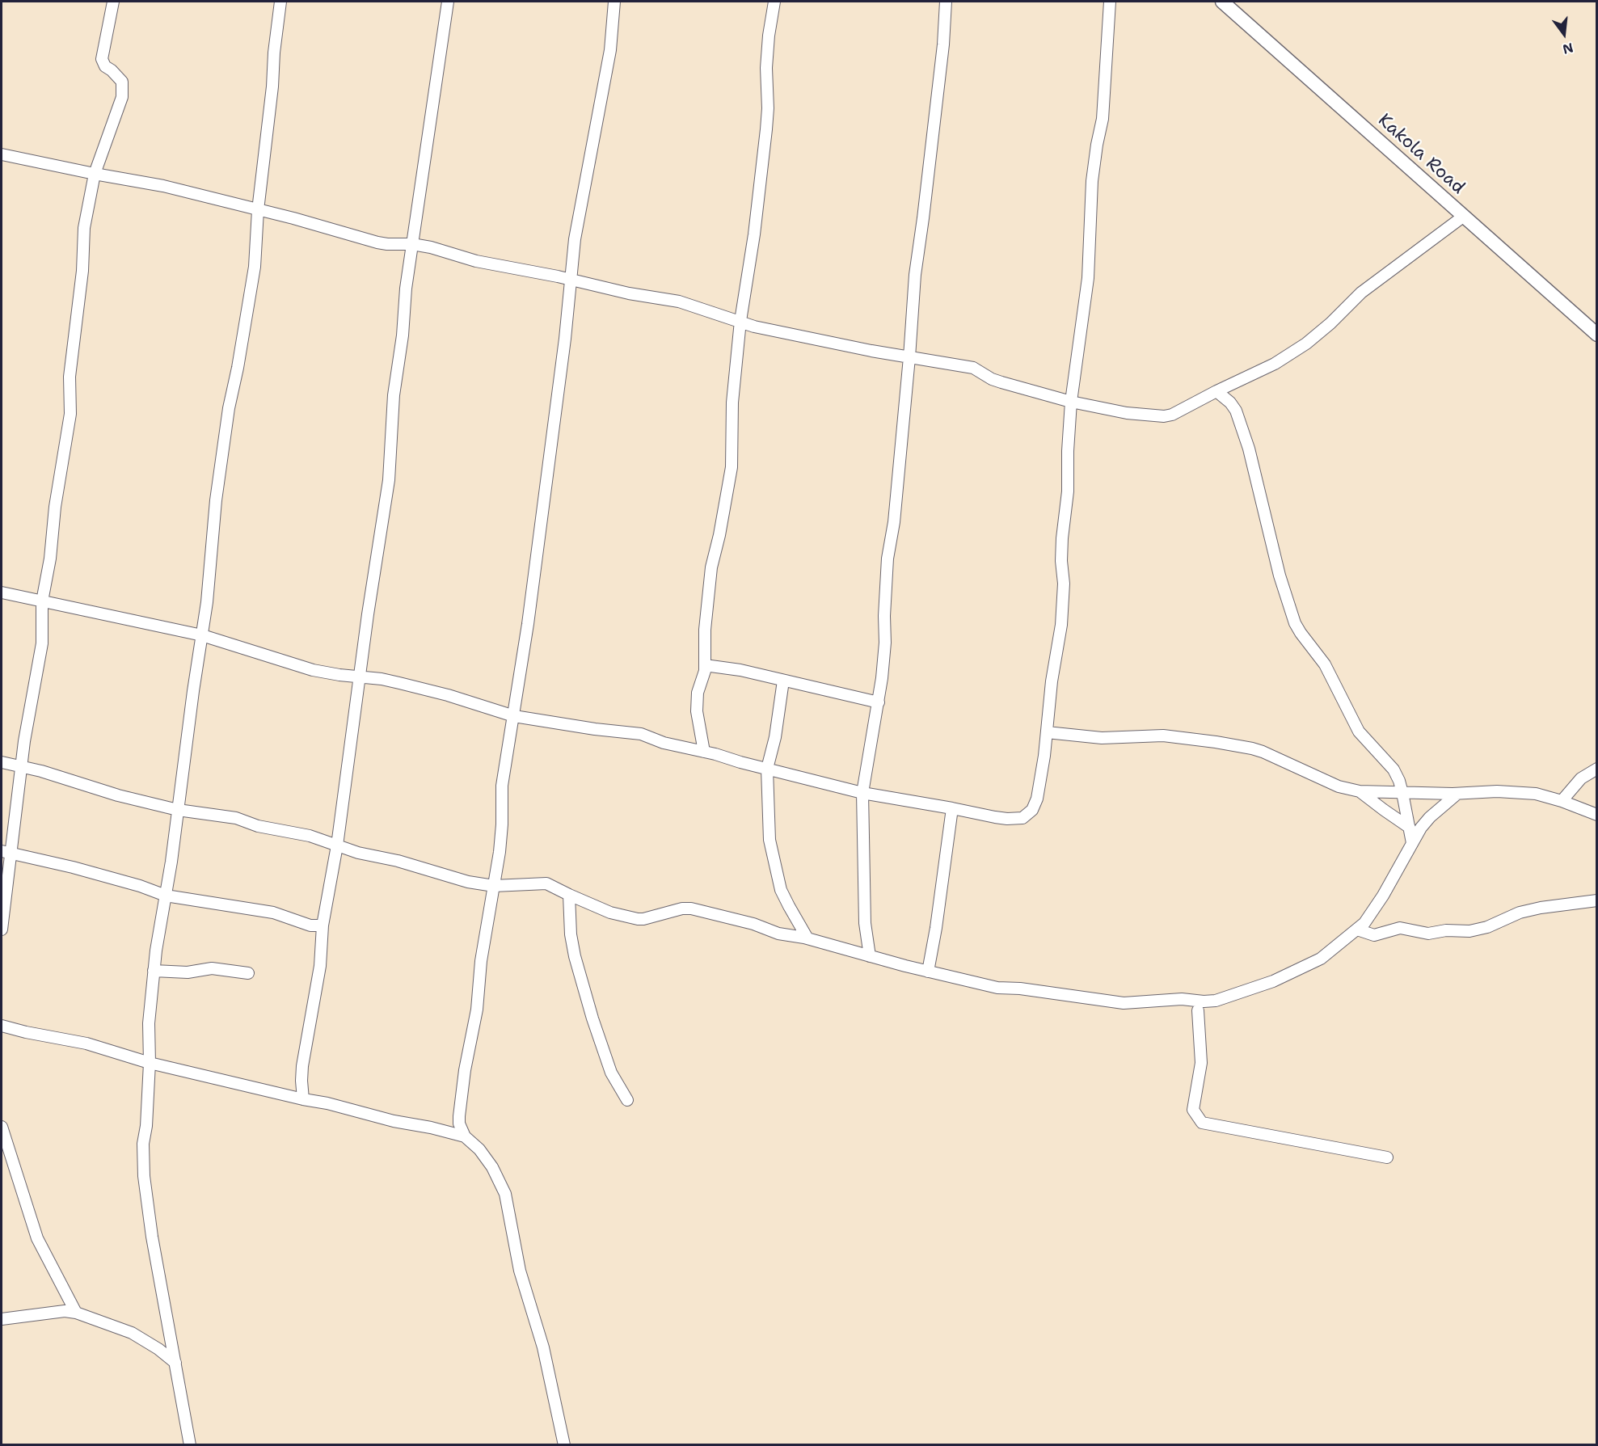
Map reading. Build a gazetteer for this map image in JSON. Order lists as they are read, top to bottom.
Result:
{
  "streets": {
    "main road": ["Kakola Road"]
  },
  "north": "bottom"
}
